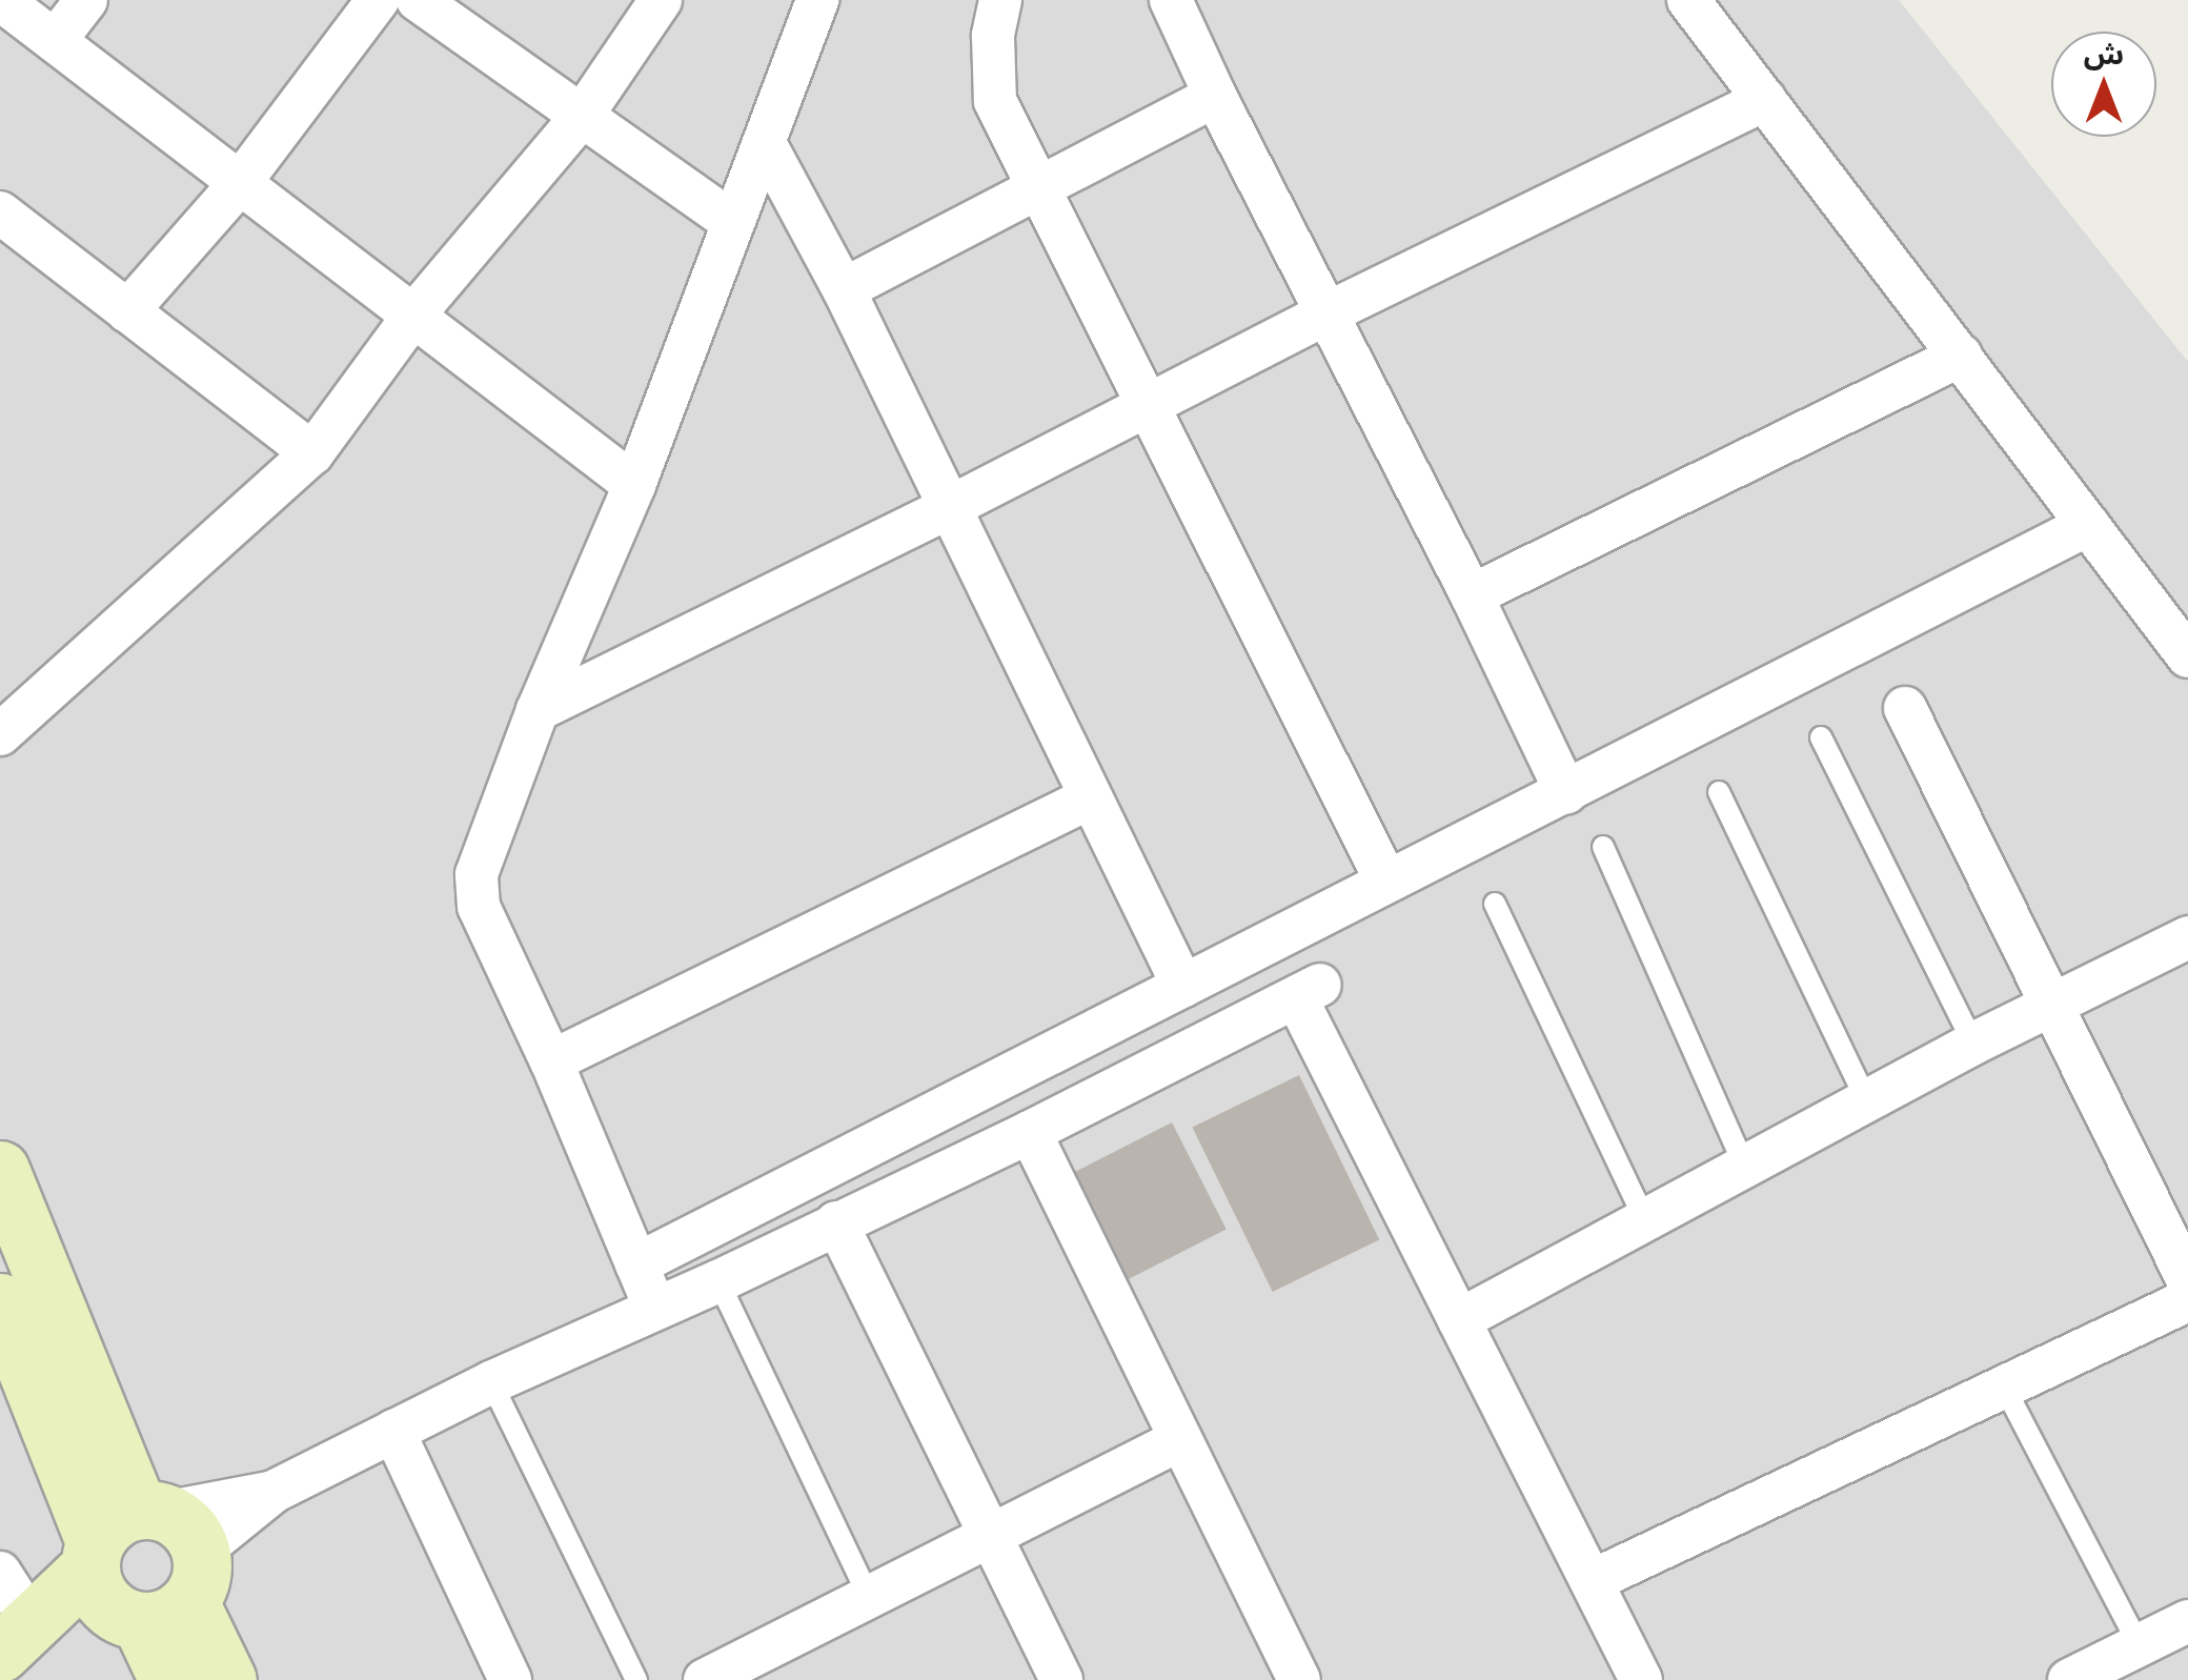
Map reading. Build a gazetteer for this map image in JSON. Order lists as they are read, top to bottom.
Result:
{
  "north": "top"
}
